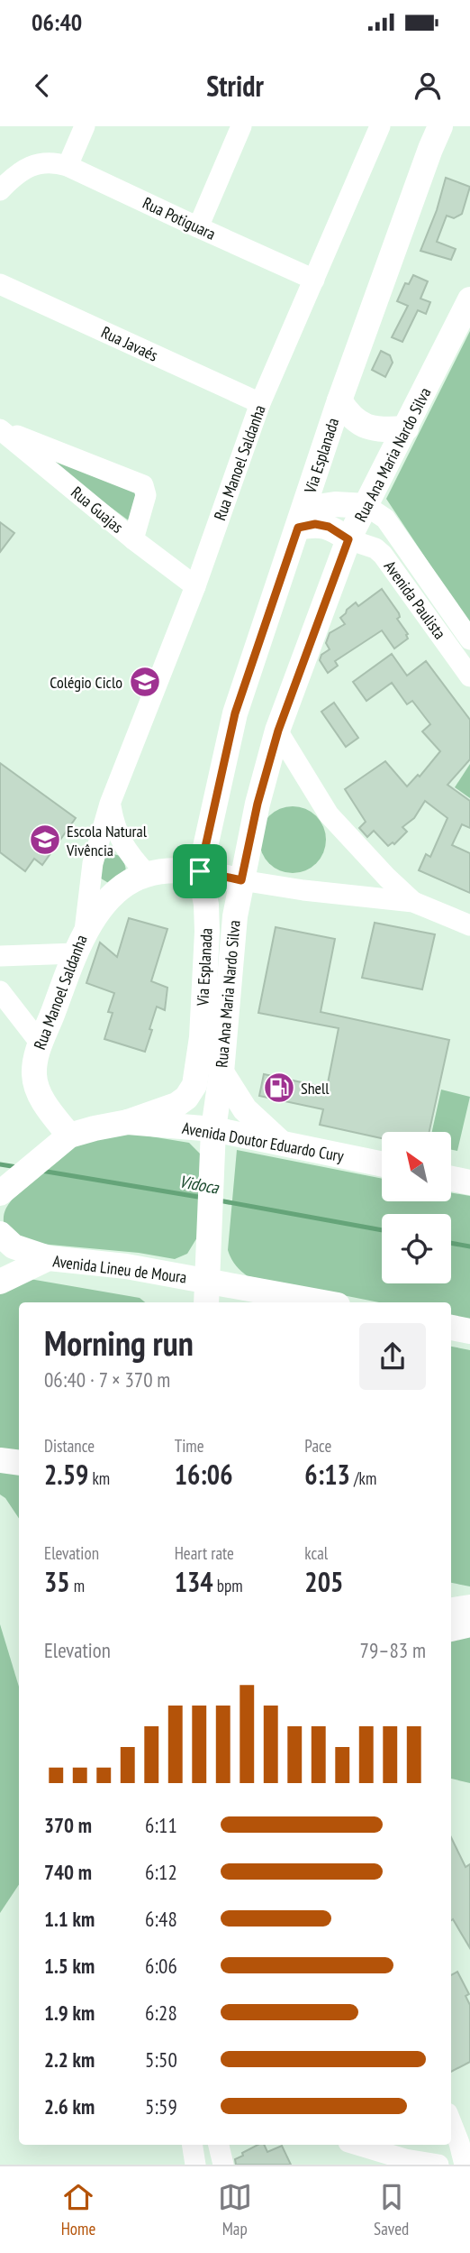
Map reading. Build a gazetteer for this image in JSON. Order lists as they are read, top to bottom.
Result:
{
  "streets": {
    "main road": [
      "Rua Ana Maria Nardo Silva",
      "Via Esplanada",
      "Rua Manoel Saldanha",
      "Avenida Doutor Eduardo Cury",
      "Avenida Lineu de Moura"
    ],
    "street": [
      "Rua Potiguara",
      "Rua Javaés",
      "Rua Guajas",
      "Avenida Paulista"
    ]
  },
  "crossings": [
    ["Rua Potiguara", "Rua Manoel Saldanha"],
    ["Rua Javaés", "Rua Manoel Saldanha"],
    ["Rua Ana Maria Nardo Silva", "Avenida Paulista"],
    ["Rua Ana Maria Nardo Silva", "Avenida Doutor Eduardo Cury"],
    ["Rua Ana Maria Nardo Silva", "Avenida Lineu de Moura"],
    ["Via Esplanada", "Avenida Doutor Eduardo Cury"],
    ["Rua Manoel Saldanha", "Rua Guajas"],
    ["Rua Manoel Saldanha", "Avenida Doutor Eduardo Cury"]
  ],
  "water": ["Vidoca"],
  "places": {
    "school or university": ["Colégio Ciclo", "Escola Natural Vivência"],
    "fuel station": ["Shell"]
  },
  "north": "top left",
  "page": {
    "status": "06:40",
    "header": "Stridr",
    "heading": ["Morning run", "06:40 · 7 × 370 m"],
    "stats": [
      ["Distance", "2.59 km"],
      ["Time", "16:06"],
      ["Pace", "6:13 /km"],
      ["Elevation", "35 m"],
      ["Heart rate", "134 bpm"],
      ["kcal", "205"]
    ],
    "chart": ["Elevation", "79–83 m"],
    "list": [
      {
        "name": "370 m",
        "note": "6:11"
      },
      {
        "name": "740 m",
        "note": "6:12"
      },
      {
        "name": "1.1 km",
        "note": "6:48"
      },
      {
        "name": "1.5 km",
        "note": "6:06"
      },
      {
        "name": "1.9 km",
        "note": "6:28"
      },
      {
        "name": "2.2 km",
        "note": "5:50"
      },
      {
        "name": "2.6 km",
        "note": "5:59"
      }
    ],
    "tabs": ["Home", "Map", "Saved"]
  }
}
